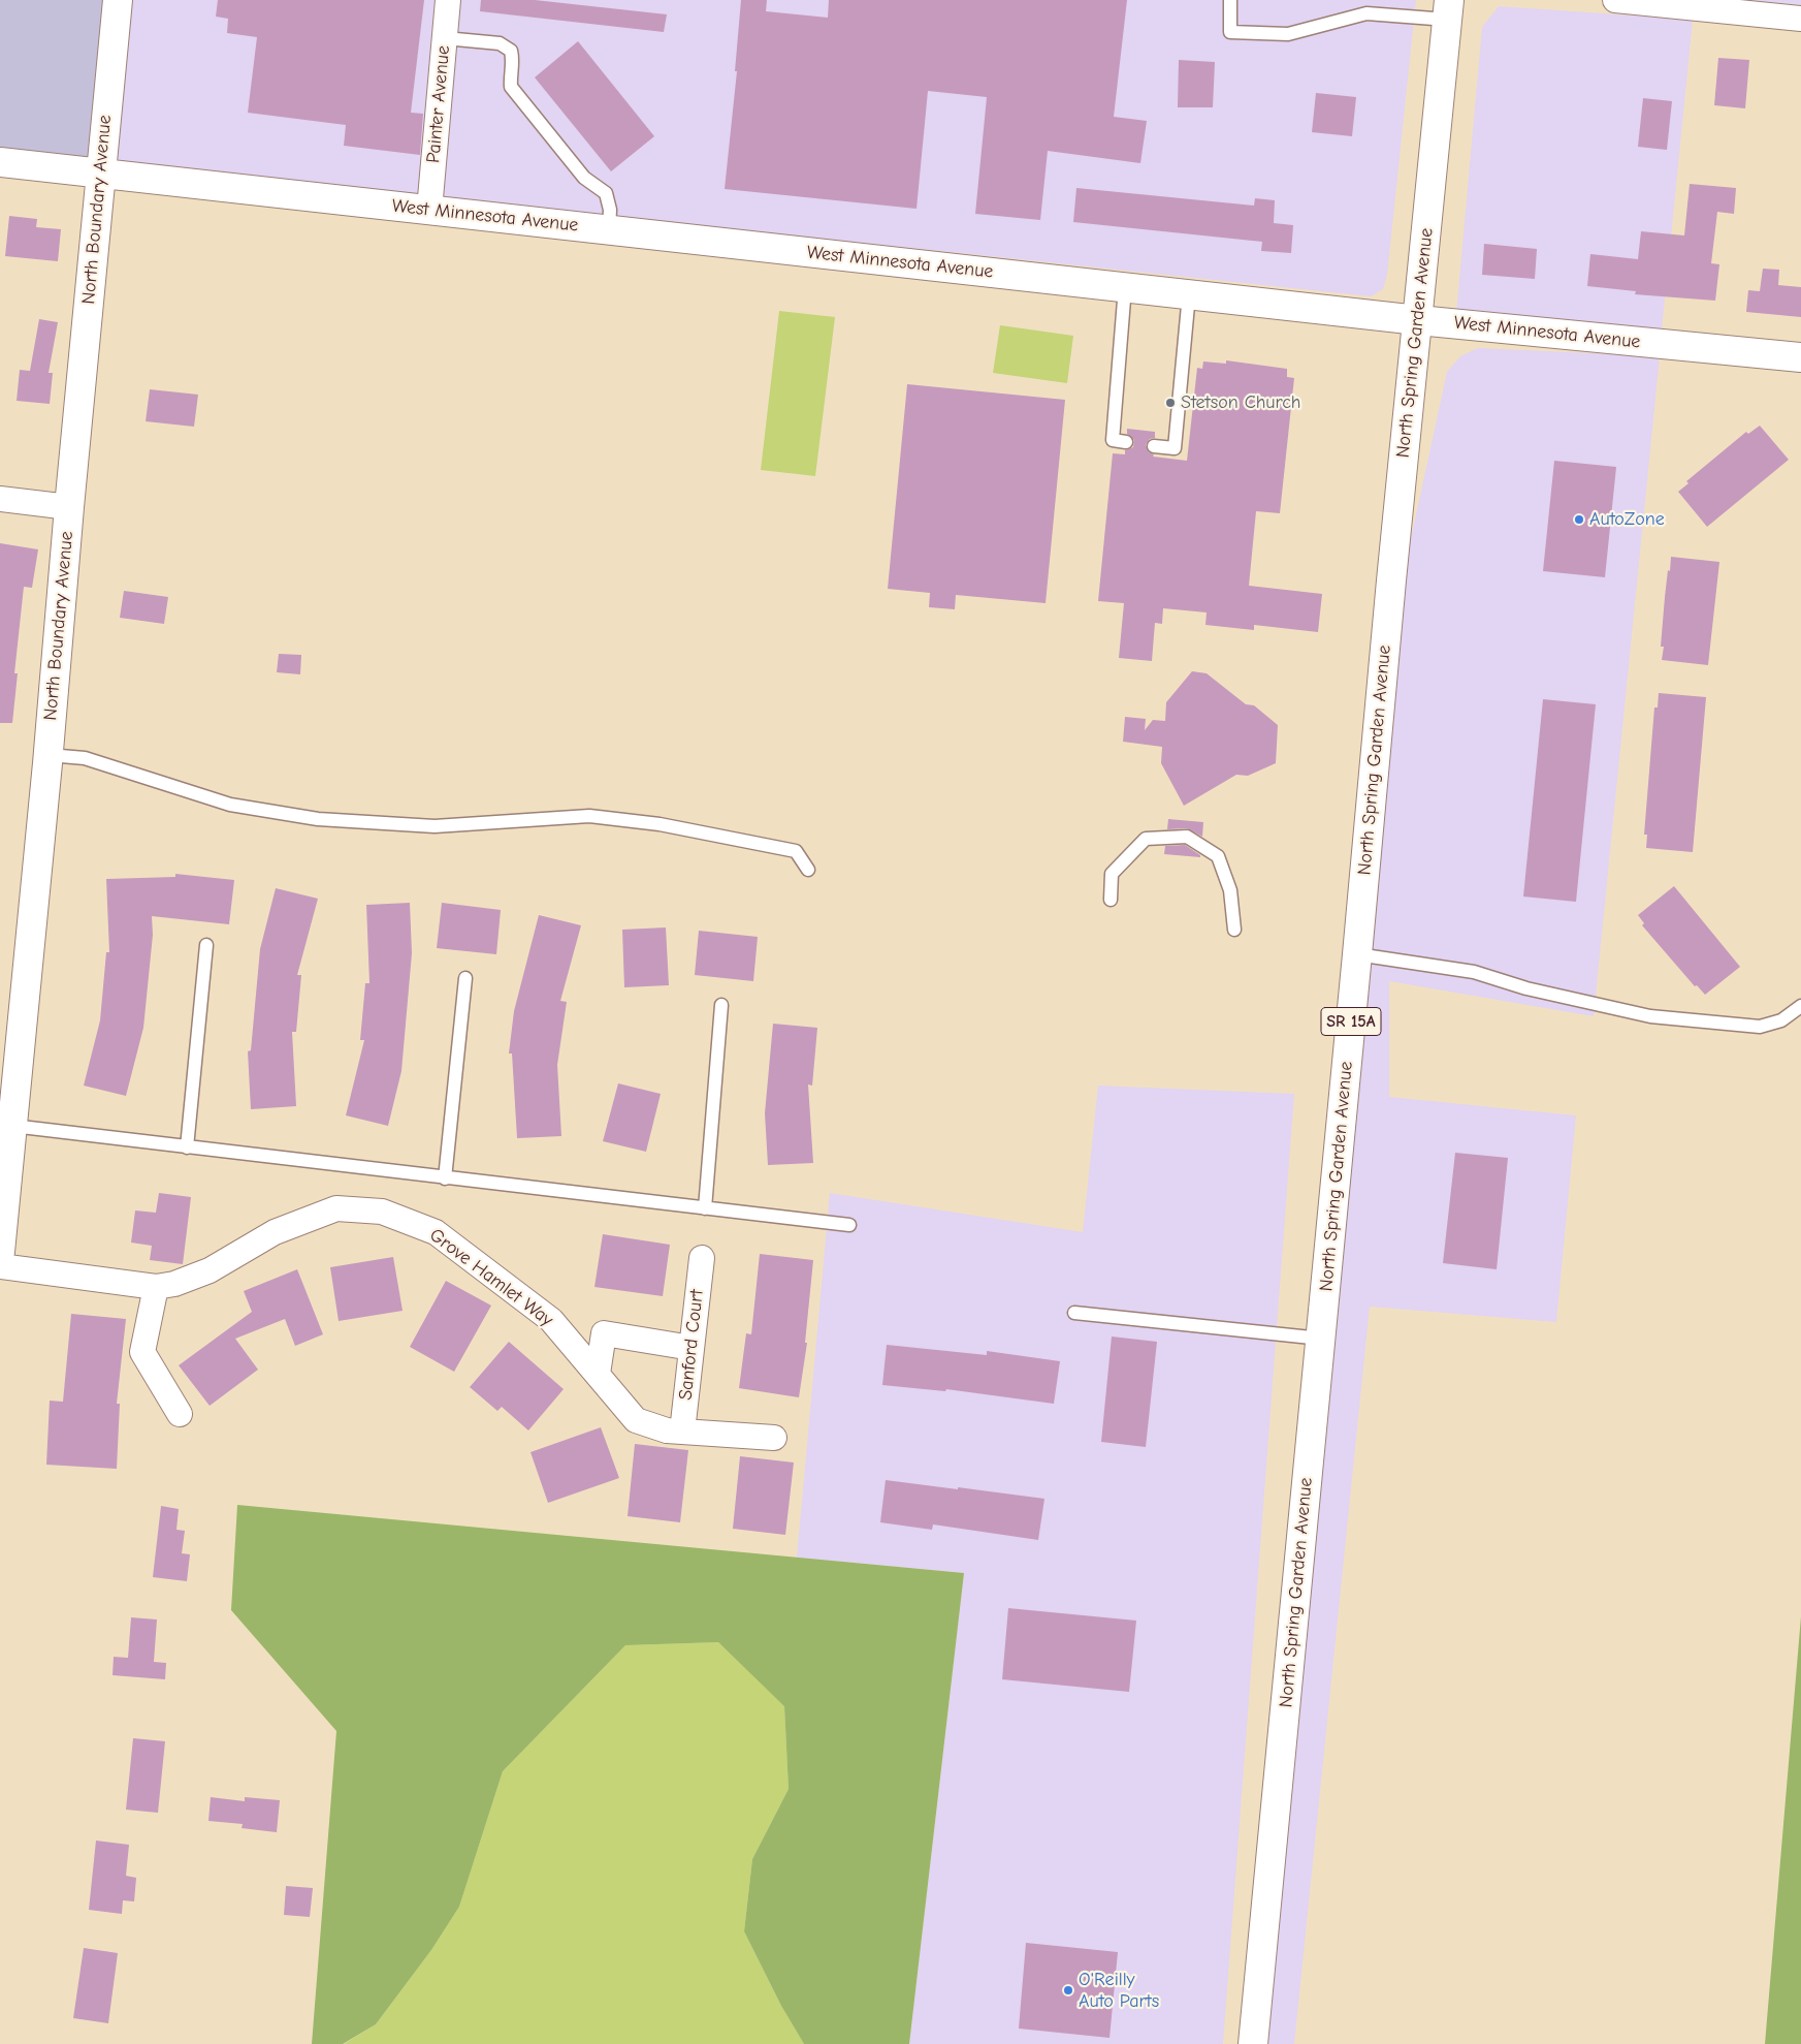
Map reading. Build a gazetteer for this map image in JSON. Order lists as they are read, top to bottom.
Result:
{
  "streets": {
    "main road": [
      "North Boundary Avenue",
      "West Minnesota Avenue",
      "North Spring Garden Avenue",
      "SR 15A"
    ],
    "street": ["Painter Avenue", "Grove Hamlet Way", "Sanford Court"]
  },
  "crossings": [
    ["Painter Avenue", "West Minnesota Avenue"],
    ["North Boundary Avenue", "West Minnesota Avenue"],
    ["West Minnesota Avenue", "North Spring Garden Avenue"],
    ["Grove Hamlet Way", "Sanford Court"]
  ],
  "places": ["Stetson Church", "AutoZone", "O'Reilly Auto Parts"]
}
